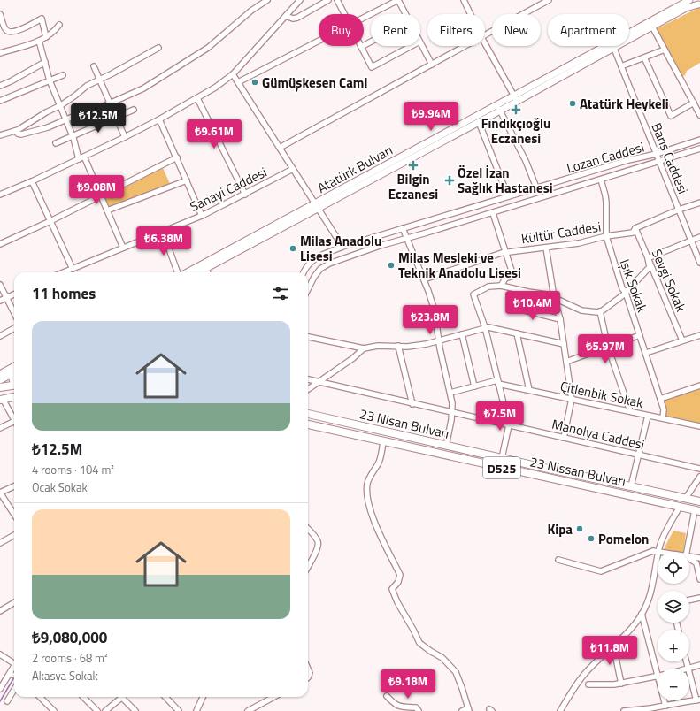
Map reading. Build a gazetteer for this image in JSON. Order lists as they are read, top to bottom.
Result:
{
  "streets": {
    "highway": ["23 Nisan Bulvarı", "D525", "23 Nissan Bulvarı"],
    "main road": ["Atatürk Bulvarı"],
    "street": [
      "Lozan Caddesi",
      "Barış Caddesi",
      "Sanayi Caddesi",
      "Kültür Caddesi",
      "Sevgi Sokak",
      "Işık Sokak",
      "Çitlenbik Sokak",
      "Manolya Caddesi"
    ]
  },
  "crossings": [
    ["Lozan Caddesi", "Barış Caddesi"],
    ["Barış Caddesi", "Kültür Caddesi"],
    ["Kültür Caddesi", "Sevgi Sokak"],
    ["Kültür Caddesi", "Işık Sokak"],
    ["Işık Sokak", "Çitlenbik Sokak"],
    ["23 Nisan Bulvarı", "D525"]
  ],
  "places": {
    "other": [
      "Gümüşkesen Cami",
      "Atatürk Heykeli",
      "Milas Anadolu Lisesi",
      "Milas Mesleki ve Teknik Anadolu Lisesi",
      "Kipa",
      "Pomelon"
    ],
    "health": ["Fındıkçıoğlu Eczanesi", "Bilgin Eczanesi", "Özel İzan Sağlık Hastanesi"]
  },
  "page": {
    "chip": [
      "Buy",
      "Rent",
      "Filters",
      "New",
      "Apartment"
    ],
    "price": [
      "₺9.94M",
      "₺12.5M",
      "₺9.61M",
      "₺9.08M",
      "₺6.38M",
      "₺10.4M",
      "₺23.8M",
      "₺5.97M",
      "₺7.5M",
      "₺11.8M",
      "₺9.18M"
    ],
    "heading": "11 homes",
    "list": [
      {
        "name": "₺12.5M",
        "note": "4 rooms · 104 m² · Ocak Sokak"
      },
      {
        "name": "₺9,080,000",
        "note": "2 rooms · 68 m² · Akasya Sokak"
      }
    ],
    "map_buttons": ["+", "−"]
  }
}
